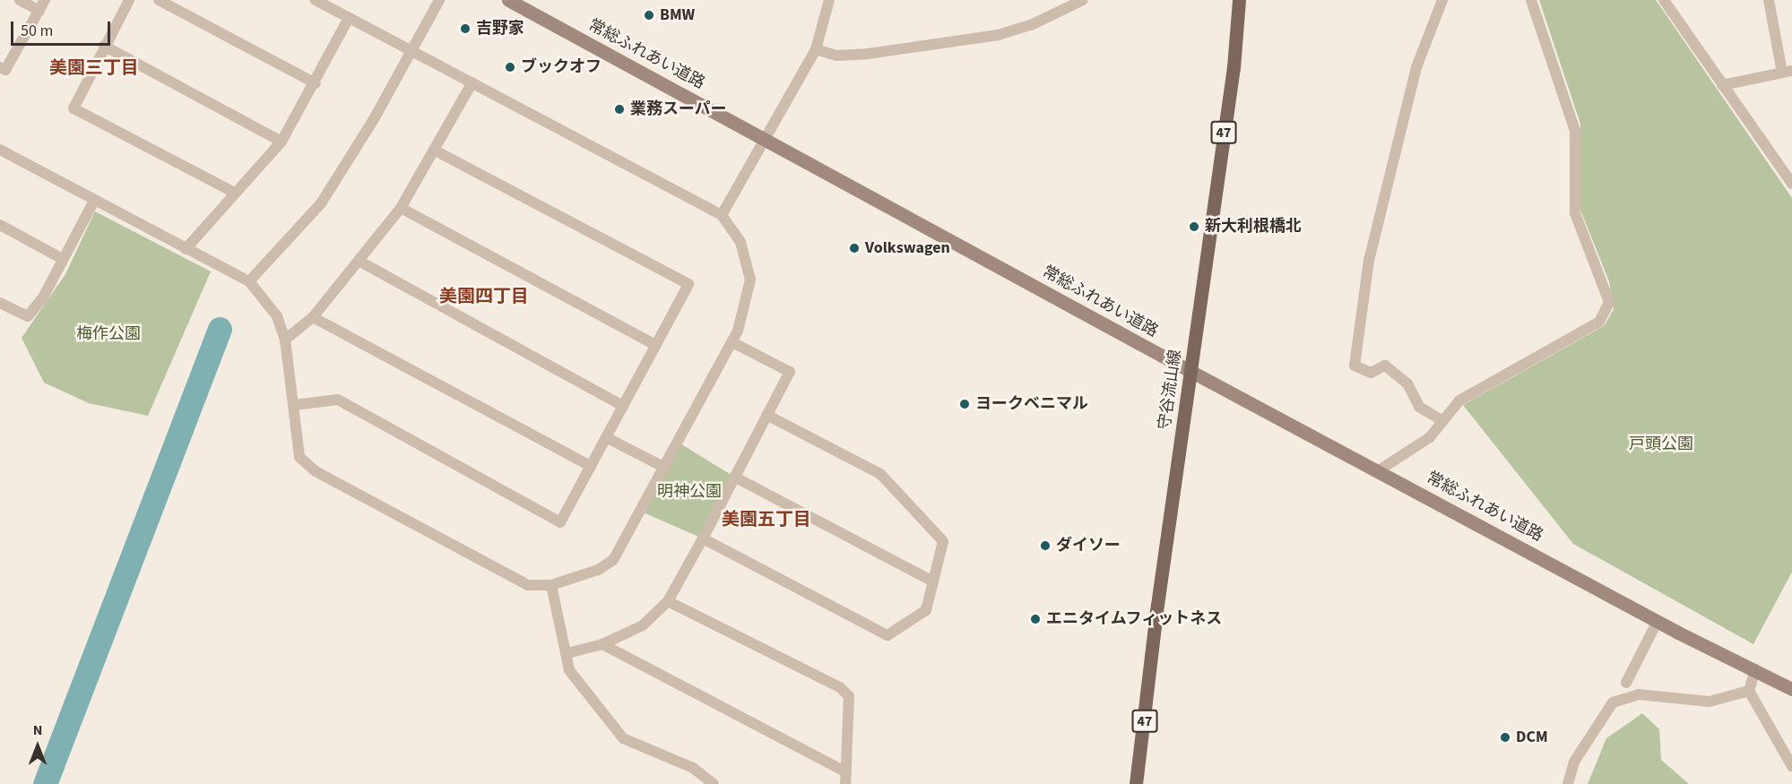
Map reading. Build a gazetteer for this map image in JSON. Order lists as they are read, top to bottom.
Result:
{
  "streets": {
    "main road": ["47", "守谷流山線"],
    "street": ["常総ふれあい道路"]
  },
  "crossings": [
    ["常総ふれあい道路", "守谷流山線"]
  ],
  "districts": ["美園三丁目", "美園四丁目", "美園五丁目"],
  "parks": ["梅作公園", "戸頭公園", "明神公園"],
  "places": [
    "BMW",
    "吉野家",
    "ブックオフ",
    "業務スーパー",
    "新大利根橋北",
    "Volkswagen",
    "ヨークベニマル",
    "ダイソー",
    "エニタイムフィットネス",
    "DCM"
  ],
  "scale_bar": "50 m",
  "north": "top"
}
